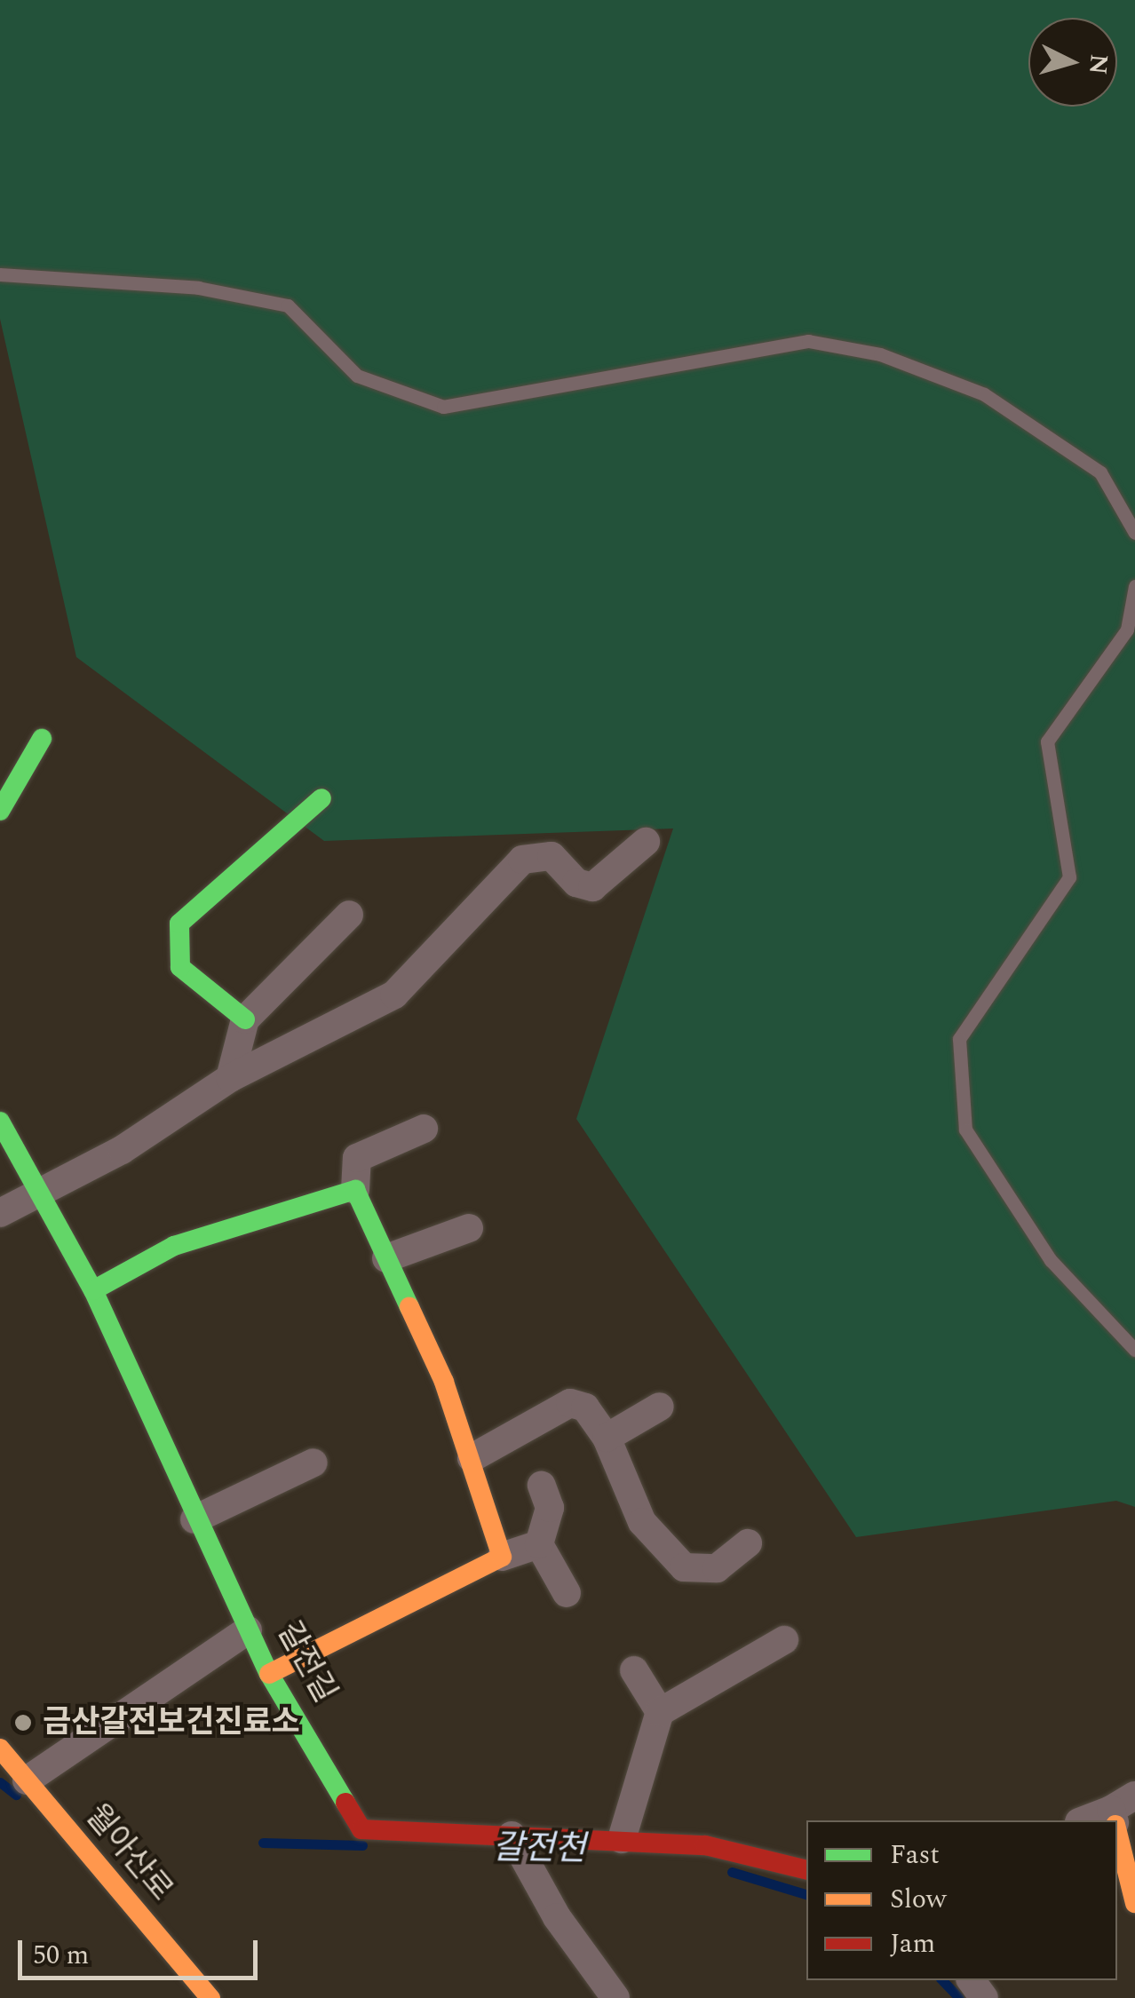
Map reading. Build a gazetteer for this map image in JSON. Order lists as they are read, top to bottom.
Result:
{
  "streets": {
    "street": ["갈전길", "월아산로"]
  },
  "water": ["갈전천"],
  "places": ["금산갈전보건진료소"],
  "legend": ["Fast", "Slow", "Jam"],
  "scale_bar": "50 m",
  "north": "right"
}
